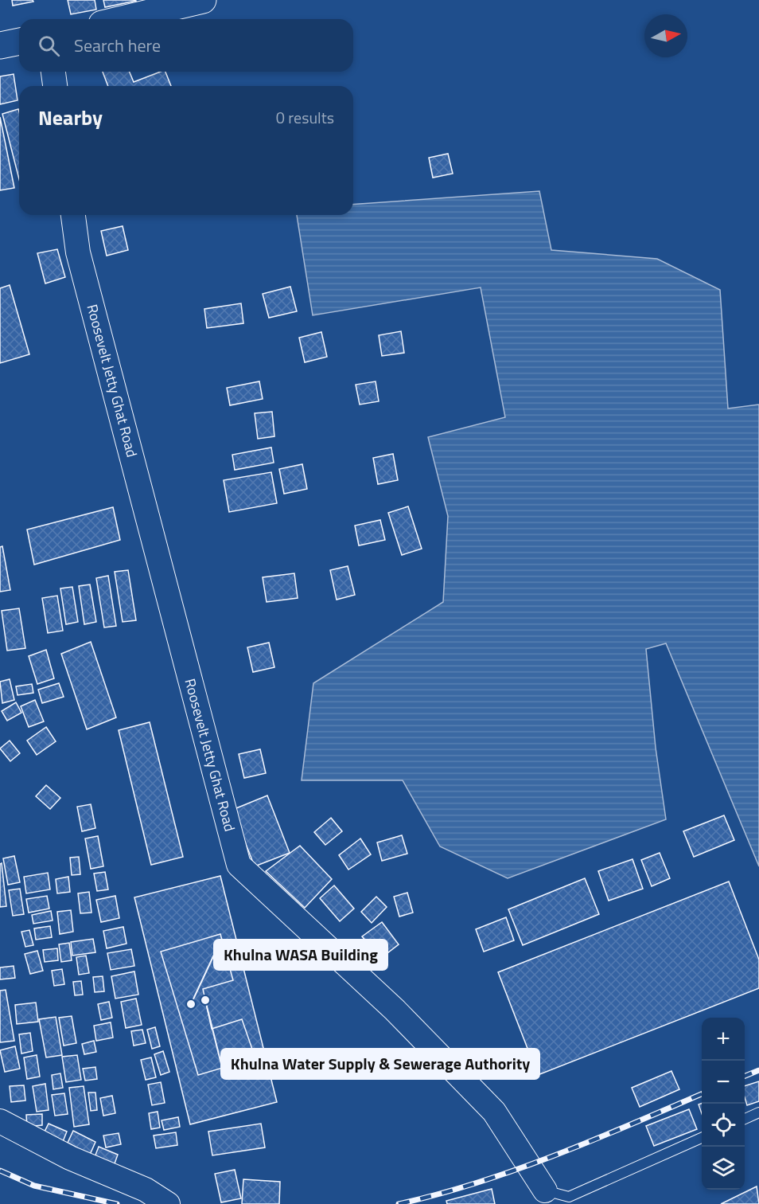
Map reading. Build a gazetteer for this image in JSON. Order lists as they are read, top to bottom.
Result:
{
  "streets": {
    "street": ["Roosevelt Jetty Ghat Road"]
  },
  "places": ["Khulna Water Supply & Sewerage Authority", "Khulna WASA Building"],
  "north": "right",
  "page": {
    "search": "Search here",
    "heading": ["Nearby", "0 results"],
    "map_buttons": ["+", "−"]
  }
}
